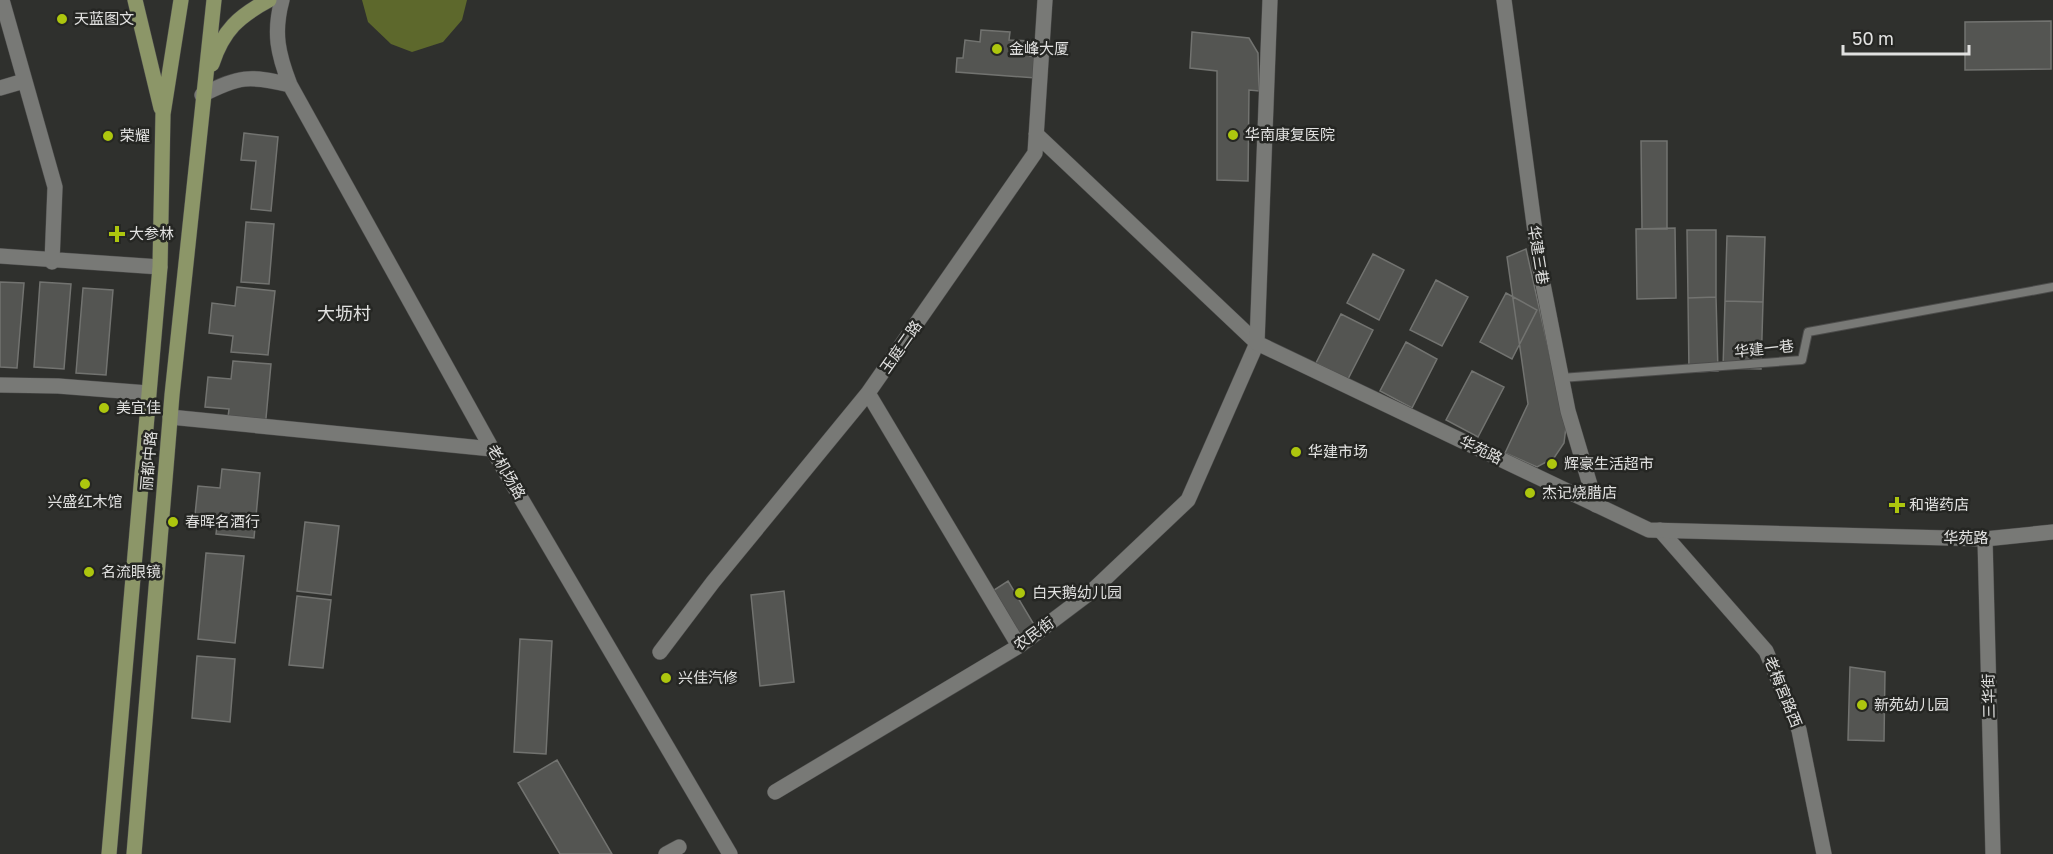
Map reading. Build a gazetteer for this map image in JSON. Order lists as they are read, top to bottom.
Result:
{
  "streets": {
    "main road": ["丽都中路"],
    "street": [
      "华建三巷",
      "玉庭二路",
      "华苑路",
      "老机场路",
      "农民街",
      "老梅宮路西",
      "三华街"
    ],
    "lane": ["华建一巷"]
  },
  "crossings": [
    ["华建三巷", "华建一巷"],
    ["华建三巷", "华苑路"],
    ["玉庭二路", "华苑路"],
    ["华苑路", "农民街"],
    ["华苑路", "老梅宮路西"],
    ["华苑路", "三华街"]
  ],
  "districts": ["大坜村"],
  "places": {
    "other": [
      "天蓝图文",
      "金峰大厦",
      "华南康复医院",
      "荣耀",
      "美宜佳",
      "华建市场",
      "辉豪生活超市",
      "兴盛红木馆",
      "杰记烧腊店",
      "春晖名酒行",
      "名流眼镜",
      "白天鹅幼儿园",
      "兴佳汽修",
      "新苑幼儿园"
    ],
    "health": ["大参林", "和谐药店"]
  },
  "scale_bar": "50 m"
}
